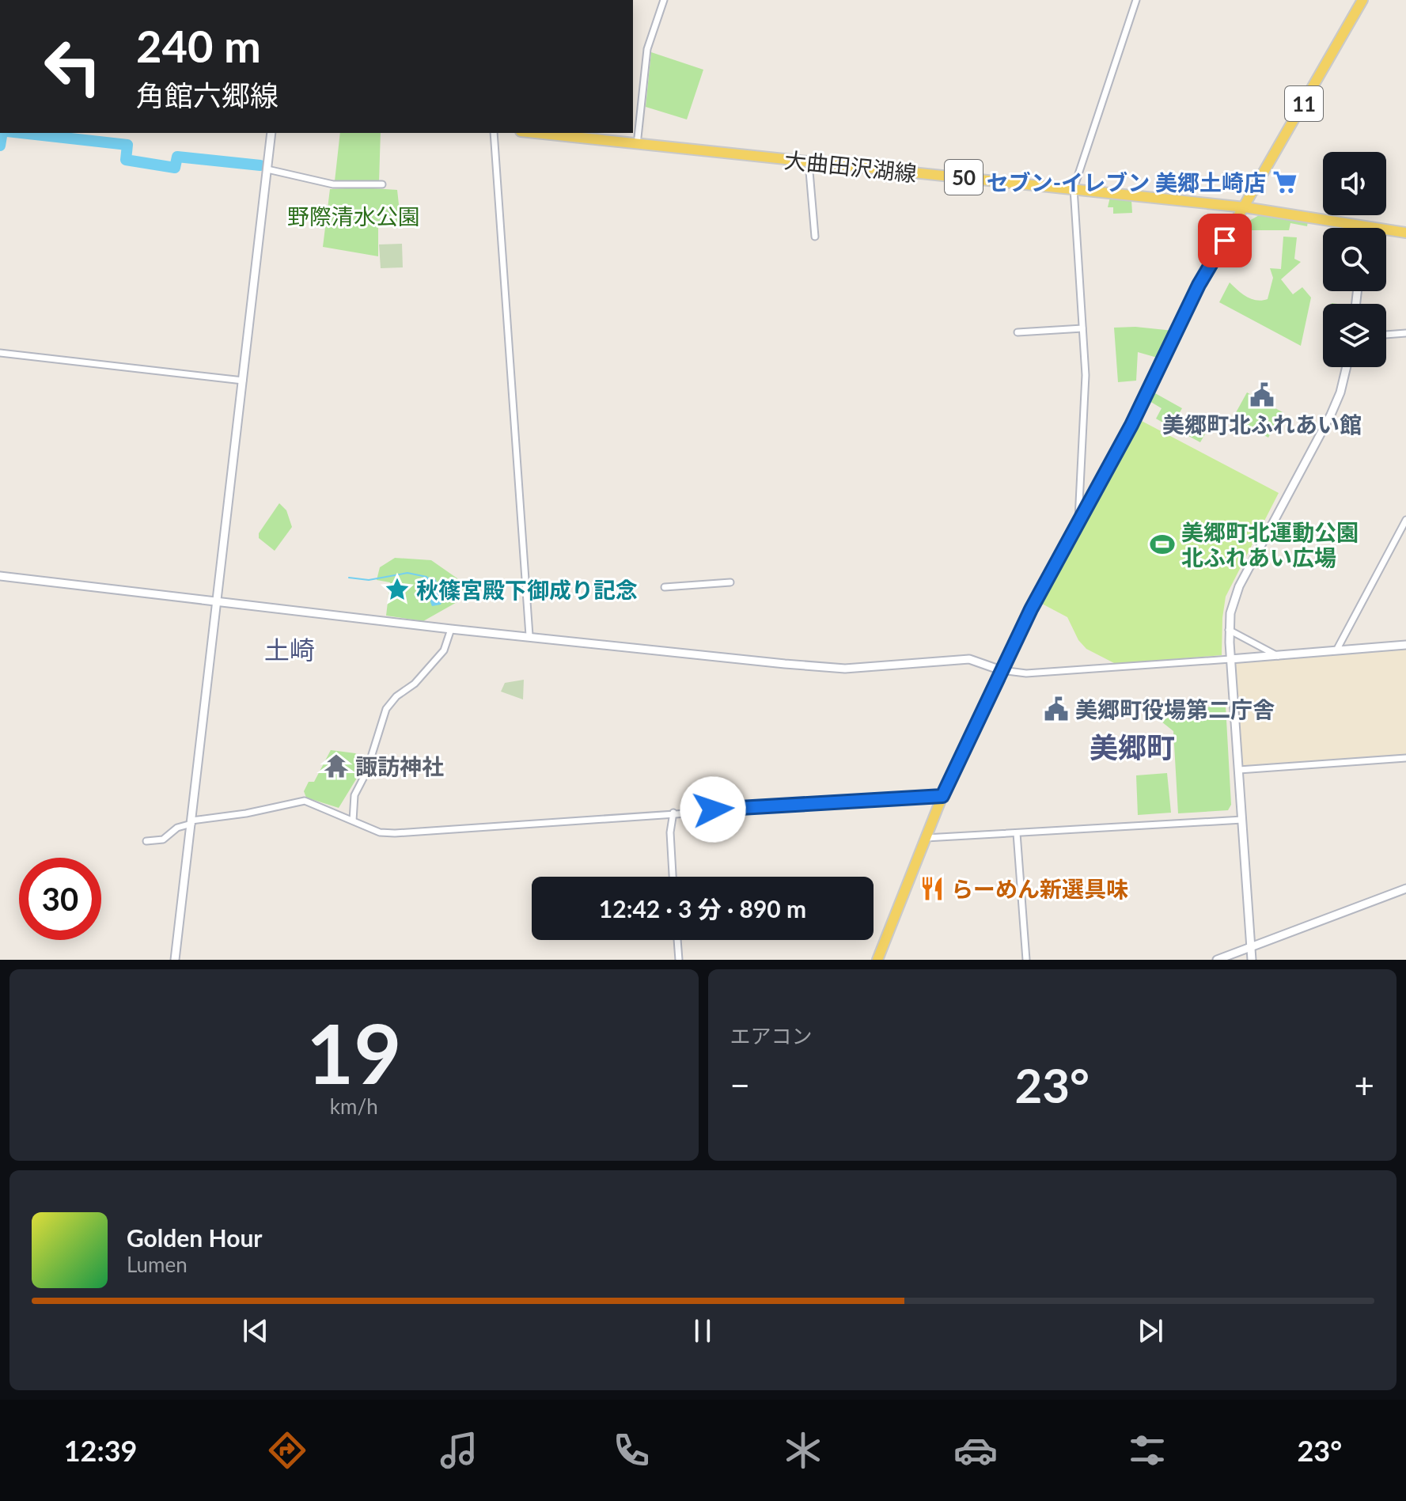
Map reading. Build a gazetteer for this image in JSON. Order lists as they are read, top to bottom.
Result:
{
  "streets": {
    "main road": ["11", "大曲田沢湖線", "50"]
  },
  "crossings": [
    ["11", "大曲田沢湖線"]
  ],
  "districts": ["土崎", "美郷町"],
  "parks": ["野際清水公園"],
  "places": {
    "supermarket": ["セブン-イレブン 美郷土崎店"],
    "public building": ["美郷町北ふれあい館", "美郷町役場第二庁舎"],
    "sports": ["美郷町北運動公園 北ふれあい広場"],
    "place": ["秋篠宮殿下御成り記念"],
    "temple": ["諏訪神社"],
    "restaurant": ["らーめん新選具味"]
  },
  "page": {
    "turn": ["240 m", "角館六郷線"],
    "limit": "30",
    "trip": "12:42 · 3 分 · 890 m",
    "tile": [
      ["19", "km/h"],
      "エアコン"
    ],
    "heat": ["−", "23°", "+"],
    "song": ["Golden Hour", "Lumen"],
    "tabs": ["12:39", "23°"]
  }
}
